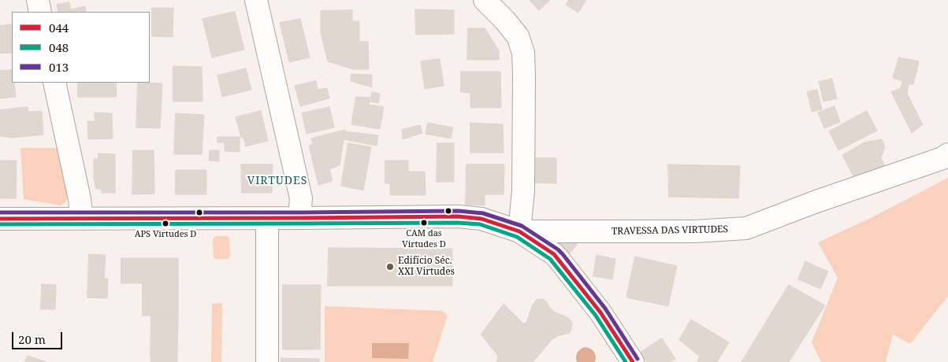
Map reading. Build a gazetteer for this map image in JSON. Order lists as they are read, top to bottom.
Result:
{
  "streets": {
    "street": ["TRAVESSA DAS VIRTUDES"]
  },
  "districts": ["VIRTUDES"],
  "places": ["CAM das Virtudes D", "APS Virtudes D", "Edifício Séc. XXI Virtudes"],
  "lines": ["transit line 013", "transit line 044", "transit line 048"],
  "legend": ["044", "048", "013"],
  "scale_bar": "20 m"
}
